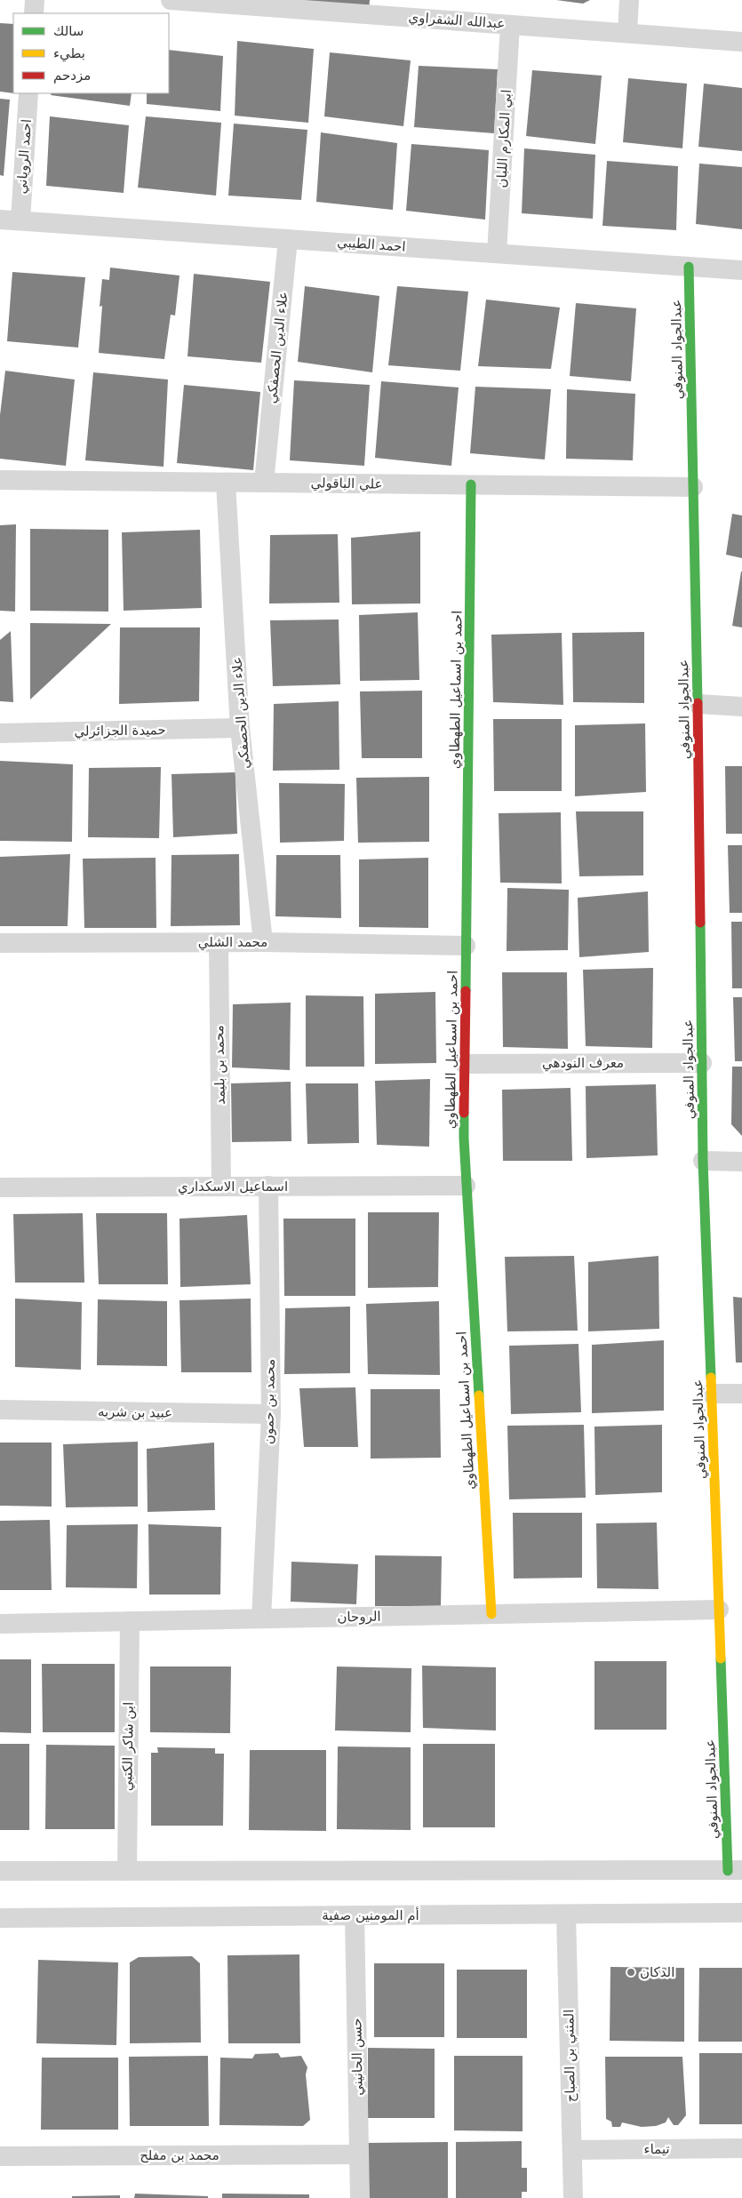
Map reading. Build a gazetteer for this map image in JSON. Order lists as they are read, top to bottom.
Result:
{
  "streets": {
    "street": [
      "عبدالله الشقراوي",
      "ابي المكارم اللبان",
      "احمد الروياني",
      "احمد الطيبي",
      "علاء الدين الحصفكي",
      "عبدالجواد المنوفي",
      "علي الباقولي",
      "احمد بن اسماعيل الطهطاوي",
      "حميدة الجزائرلي",
      "محمد الشلي",
      "معرف النودهي",
      "محمد بن بليمد",
      "اسماعيل الاسكداري",
      "محمد بن حمون",
      "عبيد بن شربه",
      "الروحان",
      "ابن شاكر الكتبي",
      "أم المومنين صفية",
      "المثني بن الصباح",
      "حسن الحانيني",
      "تيماء",
      "محمد بن مفلح"
    ]
  },
  "crossings": [
    ["عبدالله الشقراوي", "ابي المكارم اللبان"],
    ["ابي المكارم اللبان", "احمد الطيبي"],
    ["احمد الروياني", "احمد الطيبي"],
    ["احمد الطيبي", "علاء الدين الحصفكي"],
    ["احمد الطيبي", "عبدالجواد المنوفي"],
    ["علاء الدين الحصفكي", "علي الباقولي"],
    ["علاء الدين الحصفكي", "حميدة الجزائرلي"],
    ["علاء الدين الحصفكي", "محمد الشلي"],
    ["عبدالجواد المنوفي", "علي الباقولي"],
    ["عبدالجواد المنوفي", "معرف النودهي"],
    ["عبدالجواد المنوفي", "الروحان"],
    ["علي الباقولي", "احمد بن اسماعيل الطهطاوي"],
    ["احمد بن اسماعيل الطهطاوي", "محمد الشلي"],
    ["احمد بن اسماعيل الطهطاوي", "معرف النودهي"],
    ["احمد بن اسماعيل الطهطاوي", "اسماعيل الاسكداري"],
    ["احمد بن اسماعيل الطهطاوي", "الروحان"],
    ["محمد الشلي", "محمد بن بليمد"],
    ["محمد بن بليمد", "اسماعيل الاسكداري"],
    ["اسماعيل الاسكداري", "محمد بن حمون"],
    ["محمد بن حمون", "عبيد بن شربه"],
    ["محمد بن حمون", "الروحان"],
    ["الروحان", "ابن شاكر الكتبي"],
    ["أم المومنين صفية", "المثني بن الصباح"],
    ["أم المومنين صفية", "حسن الحانيني"],
    ["المثني بن الصباح", "تيماء"],
    ["حسن الحانيني", "محمد بن مفلح"]
  ],
  "places": ["الدكان"],
  "legend": ["سالك", "بطيء", "مزدحم"]
}
